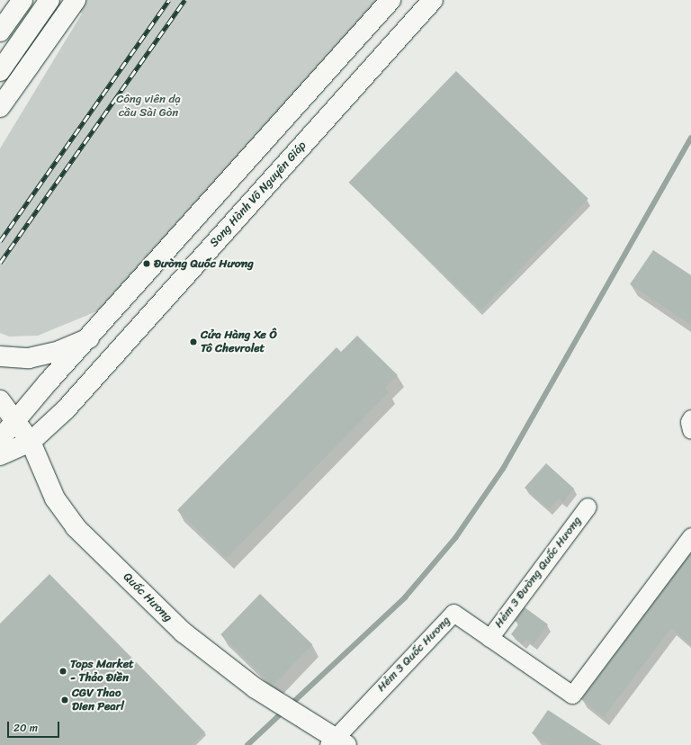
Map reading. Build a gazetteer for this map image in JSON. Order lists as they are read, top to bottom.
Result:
{
  "streets": {
    "main road": ["Song Hành Võ Nguyên Giáp", "Quốc Hương"],
    "street": ["Hẻm 3 Đường Quốc Hương", "Hẻm 3 Quốc Hương"]
  },
  "crossings": [
    ["Song Hành Võ Nguyên Giáp", "Quốc Hương"],
    ["Hẻm 3 Đường Quốc Hương", "Hẻm 3 Quốc Hương"],
    ["Quốc Hương", "Hẻm 3 Quốc Hương"]
  ],
  "parks": ["Công viên dạ cầu Sài Gòn"],
  "places": [
    "Đường Quốc Hương",
    "Cửa Hàng Xe Ô Tô Chevrolet",
    "Tops Market - Thảo Điền",
    "CGV Thao Dien Pearl"
  ],
  "scale_bar": "20 m"
}
